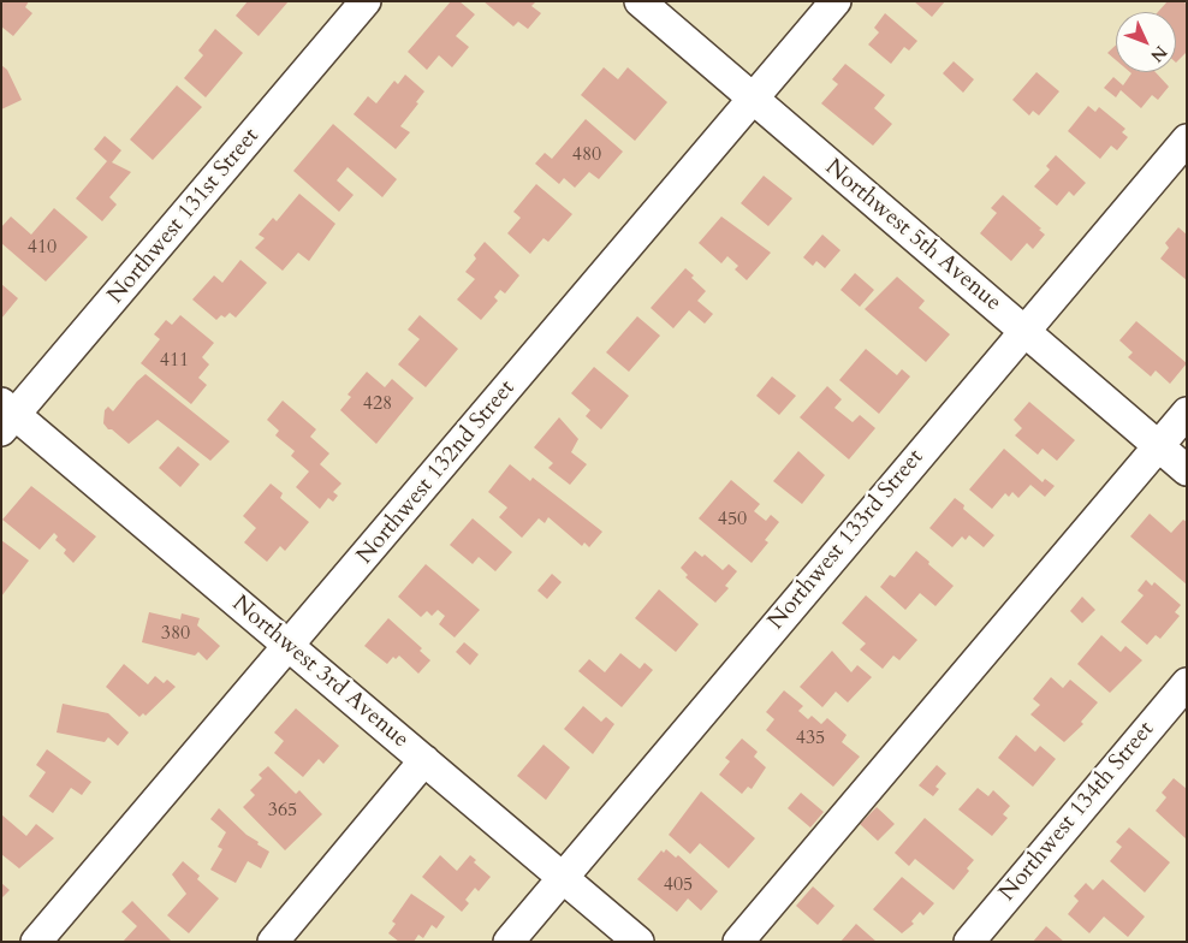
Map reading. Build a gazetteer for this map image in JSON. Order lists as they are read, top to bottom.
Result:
{
  "streets": {
    "street": [
      "Northwest 131st Street",
      "Northwest 5th Avenue",
      "Northwest 132nd Street",
      "Northwest 133rd Street",
      "Northwest 3rd Avenue",
      "Northwest 134th Street"
    ]
  },
  "crossings": [
    ["Northwest 131st Street", "Northwest 3rd Avenue"],
    ["Northwest 5th Avenue", "Northwest 132nd Street"],
    ["Northwest 5th Avenue", "Northwest 133rd Street"],
    ["Northwest 132nd Street", "Northwest 3rd Avenue"],
    ["Northwest 133rd Street", "Northwest 3rd Avenue"]
  ],
  "house_numbers": [
    "480",
    "410",
    "411",
    "428",
    "450",
    "380",
    "435",
    "365",
    "405"
  ],
  "north": "bottom right"
}
